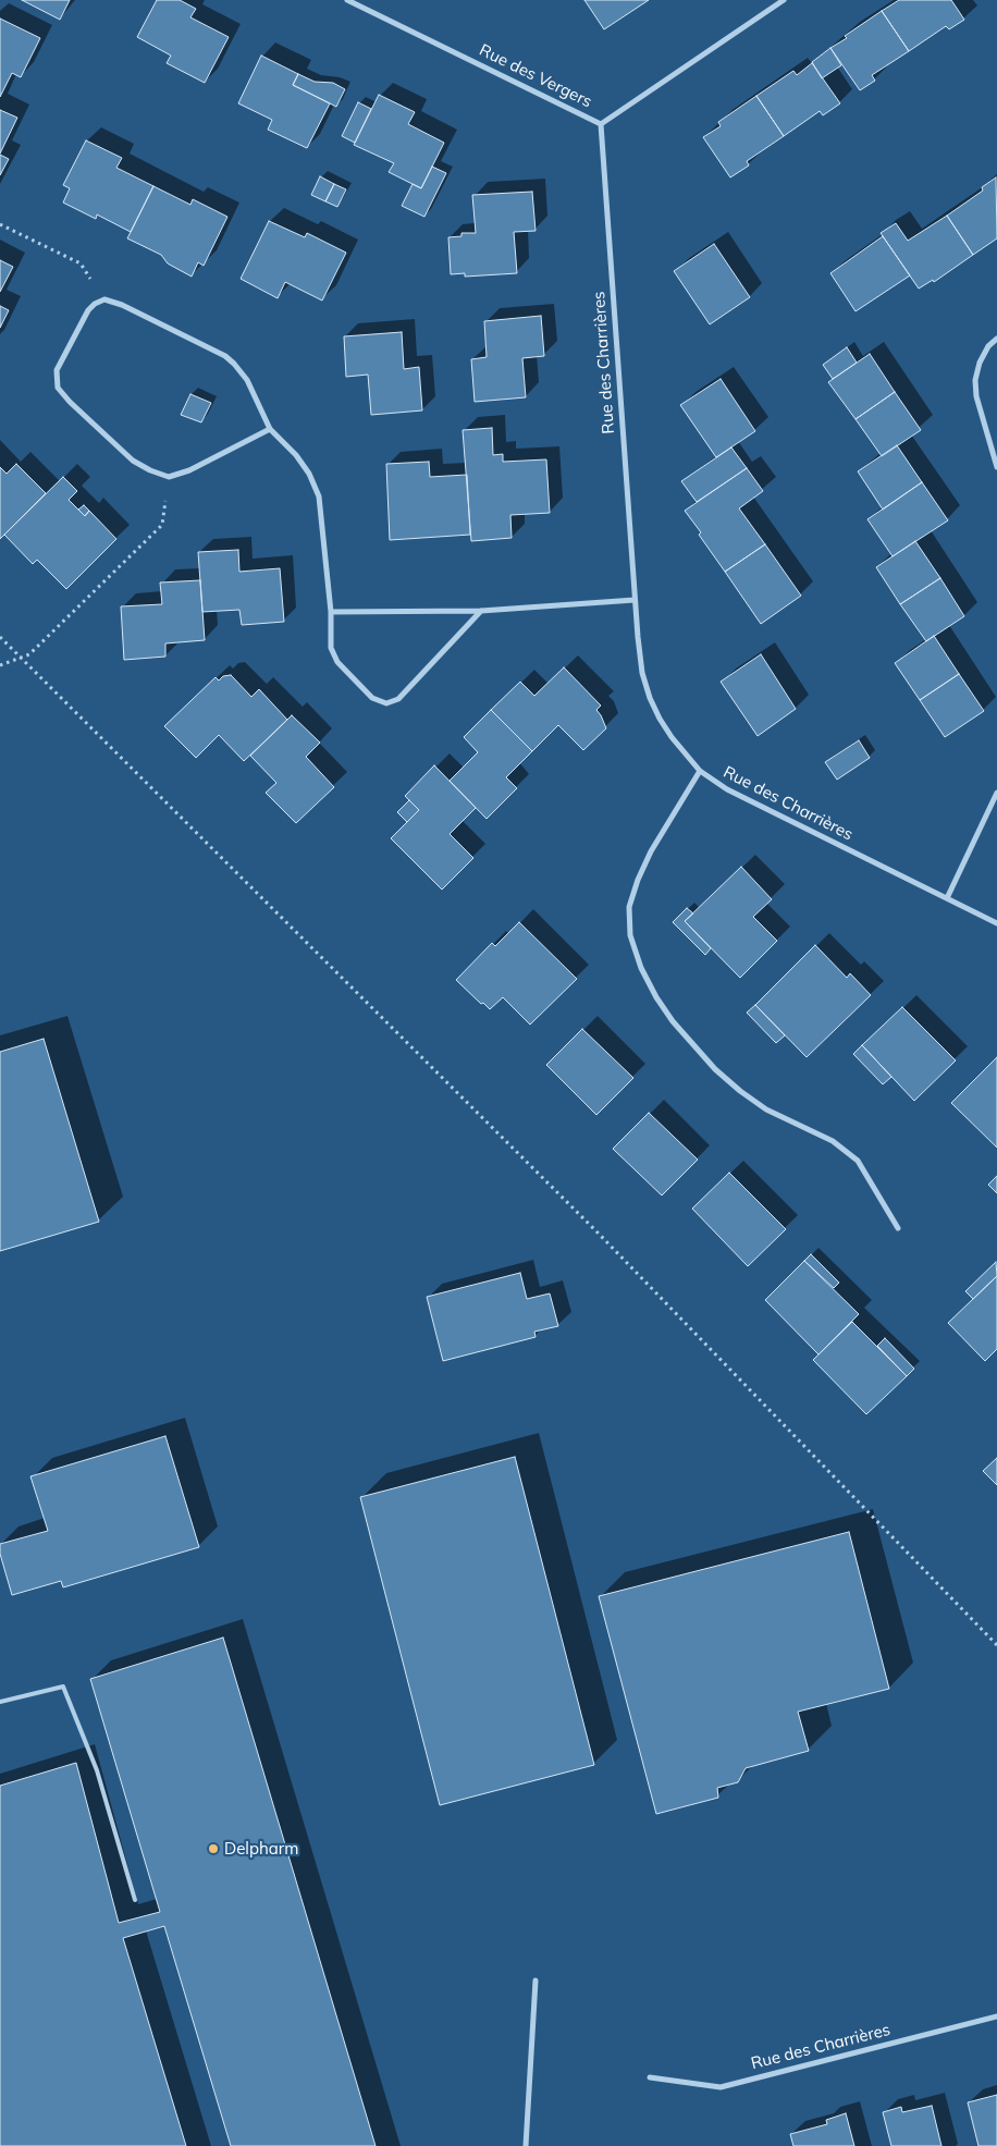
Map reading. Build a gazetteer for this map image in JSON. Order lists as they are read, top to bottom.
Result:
{
  "streets": {
    "street": ["Rue des Vergers", "Rue des Charrières"]
  },
  "crossings": [
    ["Rue des Vergers", "Rue des Charrières"]
  ],
  "places": ["Delpharm"]
}
